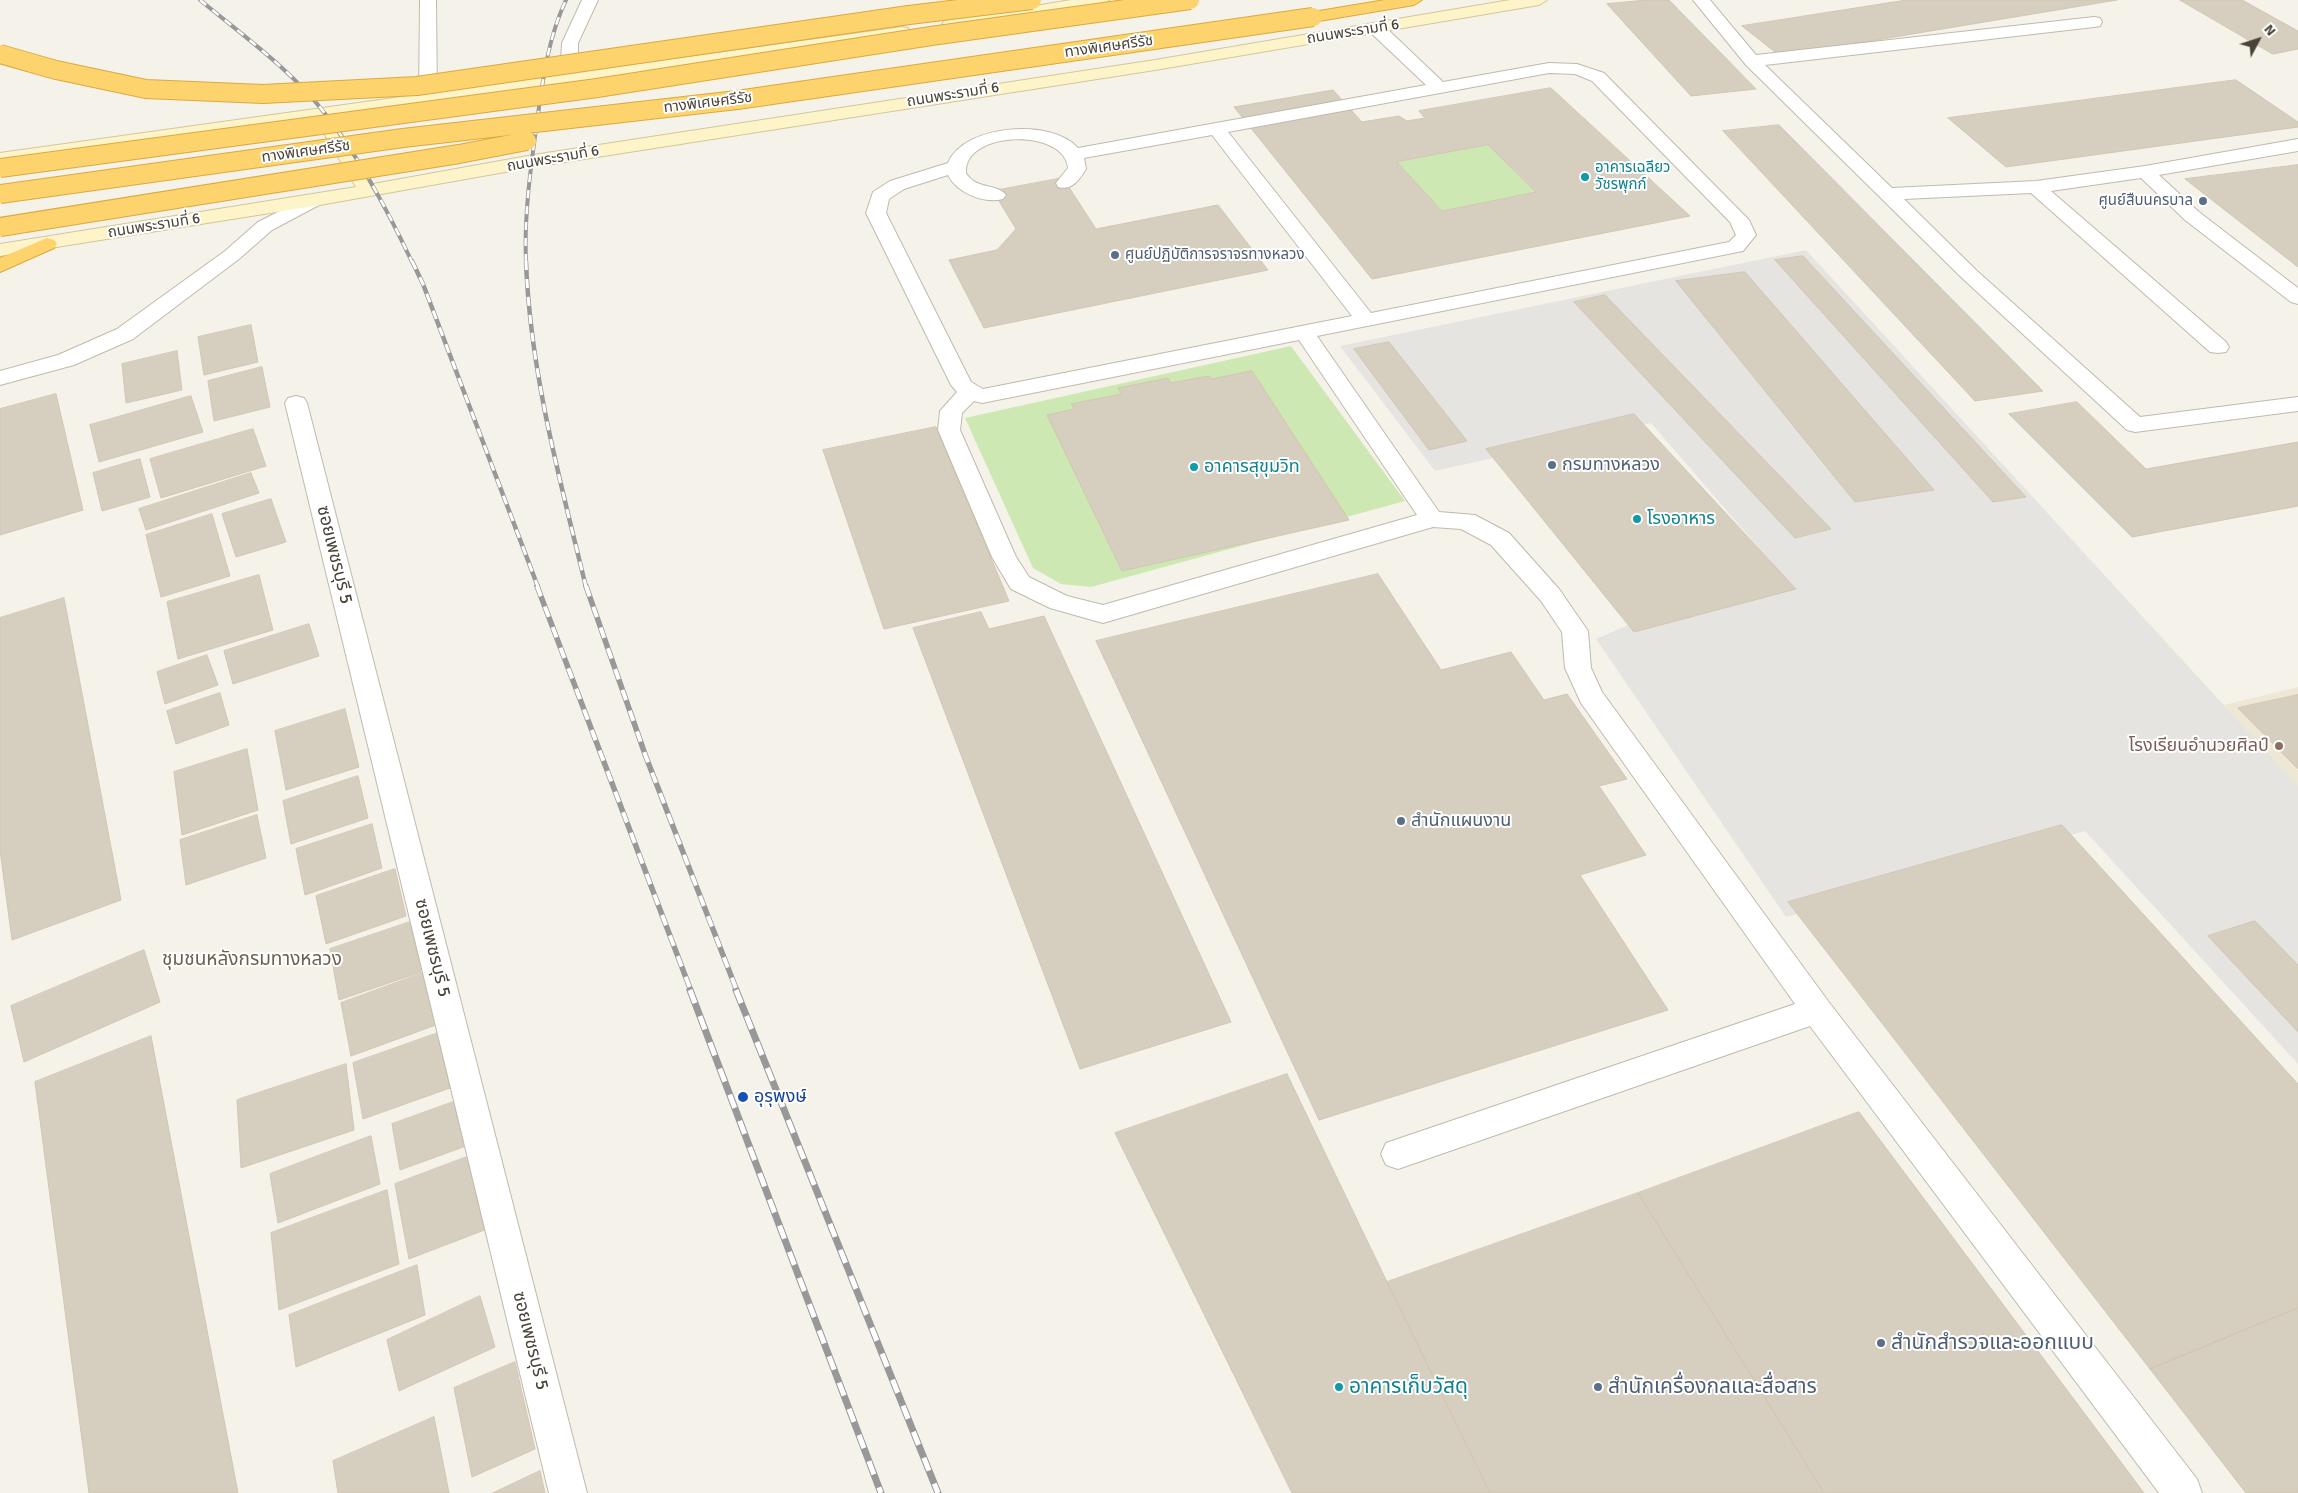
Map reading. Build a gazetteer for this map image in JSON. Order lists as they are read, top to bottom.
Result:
{
  "streets": {
    "highway": ["ทางพิเศษศรีรัช"],
    "main road": ["ถนนพระรามที่ 6"],
    "street": ["ซอยเพชรบุรี 5"]
  },
  "districts": ["ชุมชนหลังกรมทางหลวง"],
  "places": [
    "อาคารเฉลียว วัชรพุกก์",
    "ศูนย์สืบนครบาล",
    "ศูนย์ปฏิบัติการจราจรทางหลวง",
    "กรมทางหลวง",
    "อาคารสุขุมวิท",
    "โรงอาหาร",
    "โรงเรียนอำนวยศิลป์",
    "สำนักแผนงาน",
    "อุรุพงษ์",
    "สำนักสำรวจและออกแบบ",
    "อาคารเก็บวัสดุ",
    "สำนักเครื่องกลและสื่อสาร"
  ],
  "north": "top right"
}
